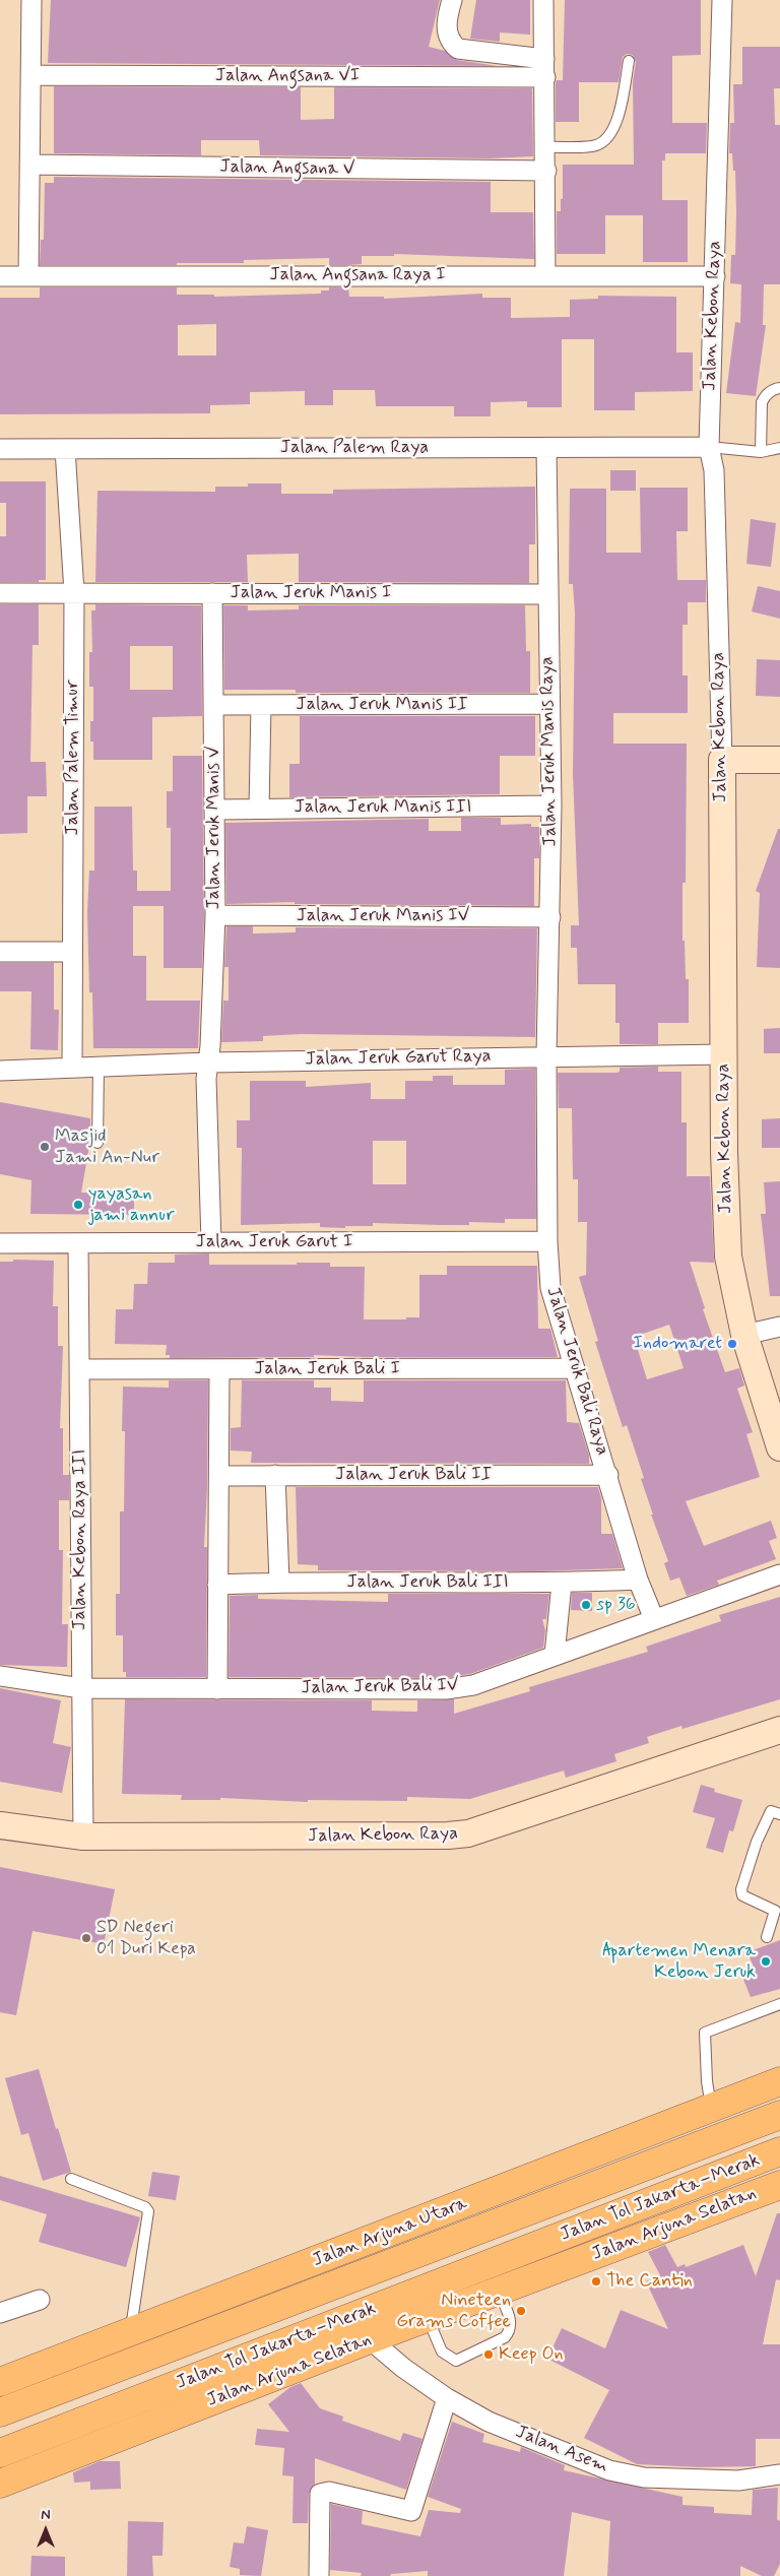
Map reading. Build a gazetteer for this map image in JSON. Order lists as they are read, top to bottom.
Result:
{
  "streets": {
    "main road": ["Jalan Tol Jakarta–Merak", "Jalan Arjuna Selatan", "Jalan Arjuna Utara"],
    "street": [
      "Jalan Angsana VI",
      "Jalan Angsana V",
      "Jalan Angsana Raya I",
      "Jalan Kebon Raya",
      "Jalan Palem Raya",
      "Jalan Jeruk Manis I",
      "Jalan Jeruk Manis II",
      "Jalan Jeruk Manis Raya",
      "Jalan Palem Timur",
      "Jalan Jeruk Manis III",
      "Jalan Jeruk Manis V",
      "Jalan Jeruk Manis IV",
      "Jalan Jeruk Garut Raya",
      "Jalan Jeruk Garut I",
      "Jalan Jeruk Bali I",
      "Jalan Jeruk Bali Raya",
      "Jalan Jeruk Bali II",
      "Jalan Kebon Raya III",
      "Jalan Jeruk Bali III",
      "Jalan Jeruk Bali IV",
      "Jalan Asem"
    ]
  },
  "crossings": [
    ["Jalan Angsana Raya I", "Jalan Kebon Raya"],
    ["Jalan Kebon Raya", "Jalan Palem Raya"],
    ["Jalan Kebon Raya", "Jalan Jeruk Garut Raya"],
    ["Jalan Kebon Raya", "Jalan Kebon Raya III"],
    ["Jalan Palem Raya", "Jalan Jeruk Manis Raya"],
    ["Jalan Palem Raya", "Jalan Palem Timur"],
    ["Jalan Jeruk Manis I", "Jalan Jeruk Manis Raya"],
    ["Jalan Jeruk Manis I", "Jalan Palem Timur"],
    ["Jalan Jeruk Manis I", "Jalan Jeruk Manis V"],
    ["Jalan Jeruk Manis II", "Jalan Jeruk Manis Raya"],
    ["Jalan Jeruk Manis II", "Jalan Jeruk Manis V"],
    ["Jalan Jeruk Manis Raya", "Jalan Jeruk Manis III"],
    ["Jalan Jeruk Manis Raya", "Jalan Jeruk Manis IV"],
    ["Jalan Jeruk Manis Raya", "Jalan Jeruk Garut Raya"],
    ["Jalan Jeruk Manis Raya", "Jalan Jeruk Bali Raya"],
    ["Jalan Palem Timur", "Jalan Jeruk Garut Raya"],
    ["Jalan Jeruk Manis III", "Jalan Jeruk Manis V"],
    ["Jalan Jeruk Manis V", "Jalan Jeruk Manis IV"],
    ["Jalan Jeruk Manis V", "Jalan Jeruk Garut Raya"],
    ["Jalan Jeruk Manis V", "Jalan Jeruk Garut I"],
    ["Jalan Jeruk Garut Raya", "Jalan Jeruk Bali Raya"],
    ["Jalan Jeruk Garut I", "Jalan Jeruk Bali Raya"],
    ["Jalan Jeruk Garut I", "Jalan Kebon Raya III"],
    ["Jalan Jeruk Bali I", "Jalan Jeruk Bali Raya"],
    ["Jalan Jeruk Bali I", "Jalan Kebon Raya III"],
    ["Jalan Jeruk Bali Raya", "Jalan Jeruk Bali II"],
    ["Jalan Jeruk Bali Raya", "Jalan Jeruk Bali III"],
    ["Jalan Jeruk Bali Raya", "Jalan Jeruk Bali IV"],
    ["Jalan Kebon Raya III", "Jalan Jeruk Bali IV"],
    ["Jalan Arjuna Selatan", "Jalan Asem"]
  ],
  "places": [
    "Masjid Jami An-Nur",
    "yayasan jami annur",
    "Indomaret",
    "sp 36",
    "SD Negeri 01 Duri Kepa",
    "Apartemen Menara Kebon Jeruk",
    "The Cantin",
    "Nineteen Grams Coffee",
    "Keep On"
  ],
  "north": "top"
}
